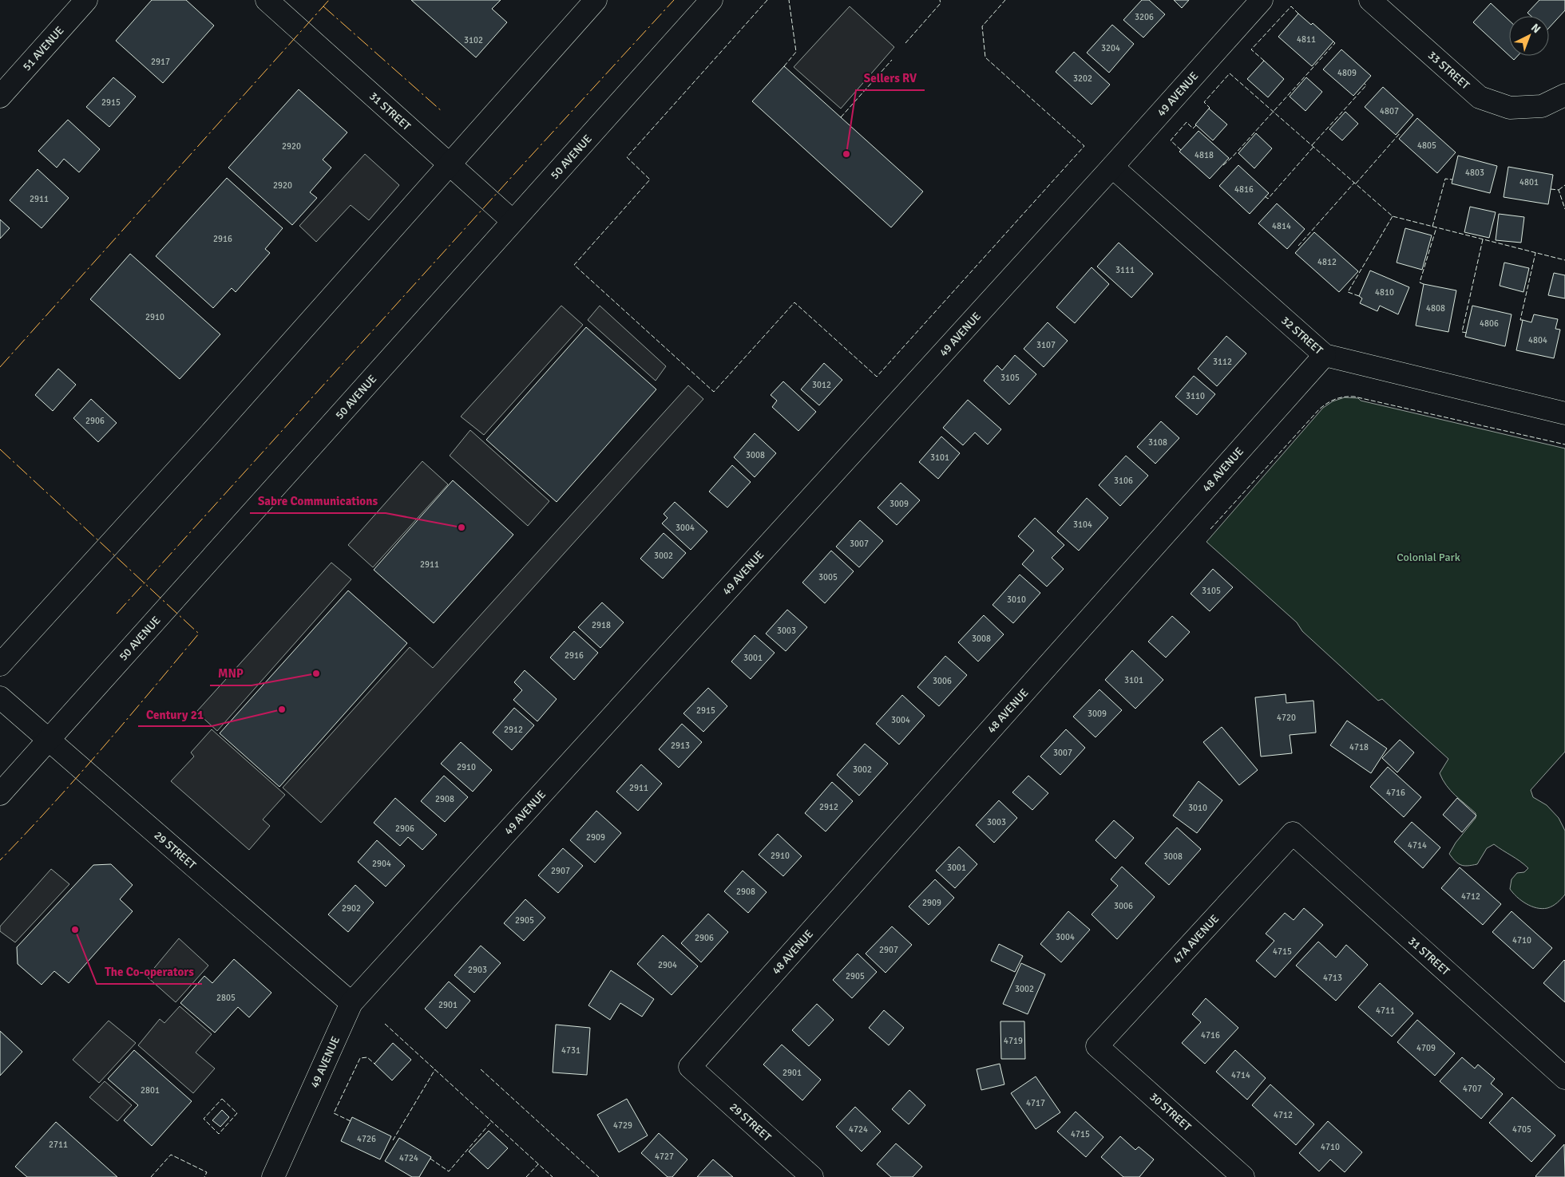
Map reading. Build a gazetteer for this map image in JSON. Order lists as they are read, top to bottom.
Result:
{
  "streets": {
    "street": [
      "51 AVENUE",
      "33 STREET",
      "49 AVENUE",
      "31 STREET",
      "50 AVENUE",
      "32 STREET",
      "48 AVENUE",
      "29 STREET",
      "47A AVENUE",
      "30 STREET"
    ]
  },
  "crossings": [
    ["49 AVENUE", "32 STREET"],
    ["49 AVENUE", "29 STREET"],
    ["31 STREET", "50 AVENUE"],
    ["31 STREET", "47A AVENUE"],
    ["50 AVENUE", "29 STREET"],
    ["32 STREET", "48 AVENUE"],
    ["48 AVENUE", "29 STREET"],
    ["47A AVENUE", "30 STREET"]
  ],
  "parks": ["Colonial Park"],
  "places": [
    "Sellers RV",
    "Sabre Communications",
    "MNP",
    "Century 21",
    "The Co-operators"
  ],
  "house_numbers": [
    "3206",
    "4811",
    "3102",
    "3204",
    "2917",
    "4809",
    "3202",
    "2915",
    "4807",
    "4805",
    "2920",
    "4818",
    "4803",
    "4801",
    "2920",
    "4816",
    "2911",
    "4814",
    "2916",
    "4812",
    "3111",
    "4810",
    "4808",
    "2910",
    "4806",
    "4804",
    "3107",
    "3112",
    "3105",
    "3012",
    "3110",
    "2906",
    "3108",
    "3008",
    "3101",
    "3106",
    "3009",
    "3104",
    "3004",
    "3007",
    "3002",
    "2911",
    "3005",
    "3105",
    "3010",
    "2918",
    "3003",
    "3008",
    "2916",
    "3001",
    "3101",
    "3006",
    "2915",
    "3009",
    "4720",
    "3004",
    "2912",
    "2913",
    "4718",
    "3007",
    "2910",
    "3002",
    "2911",
    "4716",
    "2908",
    "2912",
    "3010",
    "3003",
    "2906",
    "2909",
    "4714",
    "2910",
    "3008",
    "2904",
    "3001",
    "2907",
    "2908",
    "4712",
    "2909",
    "3006",
    "2902",
    "2905",
    "3004",
    "2906",
    "4710",
    "2907",
    "4715",
    "2904",
    "2903",
    "2905",
    "4713",
    "3002",
    "2805",
    "2901",
    "4711",
    "4716",
    "4719",
    "4709",
    "4731",
    "2901",
    "4714",
    "4707",
    "2801",
    "4717",
    "4712",
    "4729",
    "4724",
    "4705",
    "4715",
    "4726",
    "2711",
    "4710",
    "4727",
    "4724"
  ],
  "north": "top right"
}
